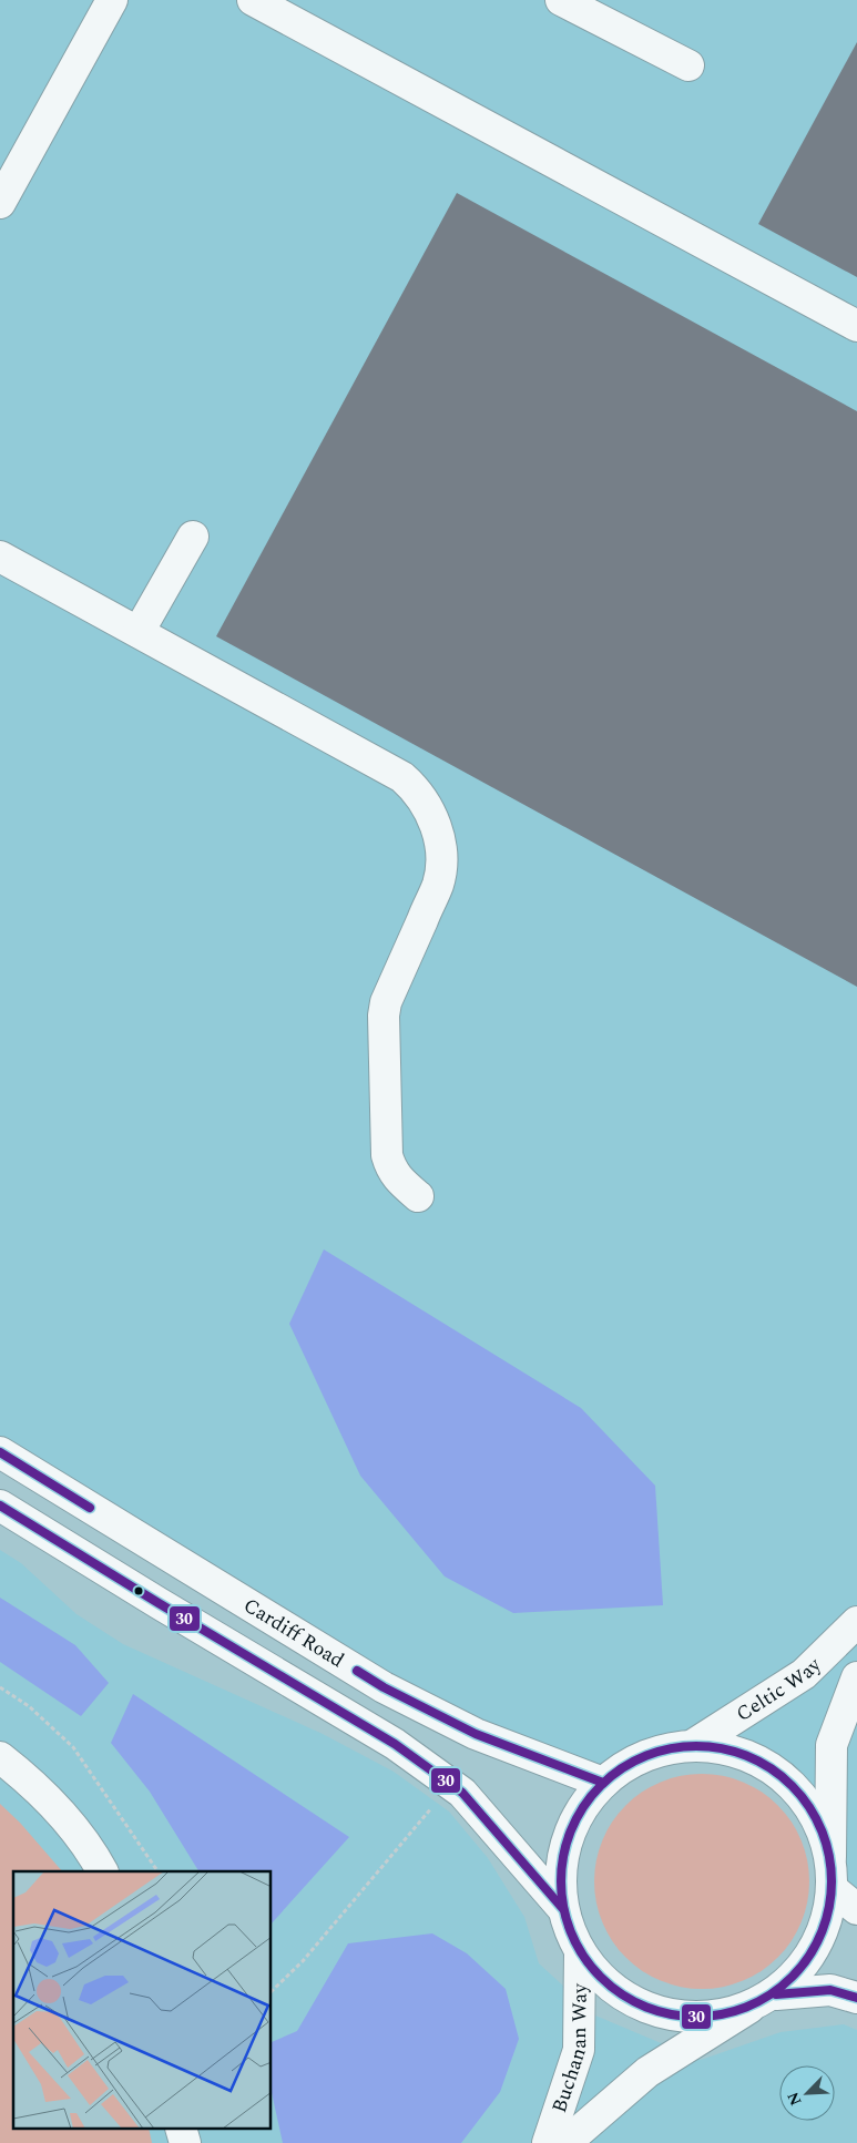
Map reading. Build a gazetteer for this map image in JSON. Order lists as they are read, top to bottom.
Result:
{
  "streets": {
    "main road": ["Cardiff Road", "Celtic Way", "Buchanan Way"]
  },
  "lines": ["transit line 30"],
  "north": "bottom left"
}
